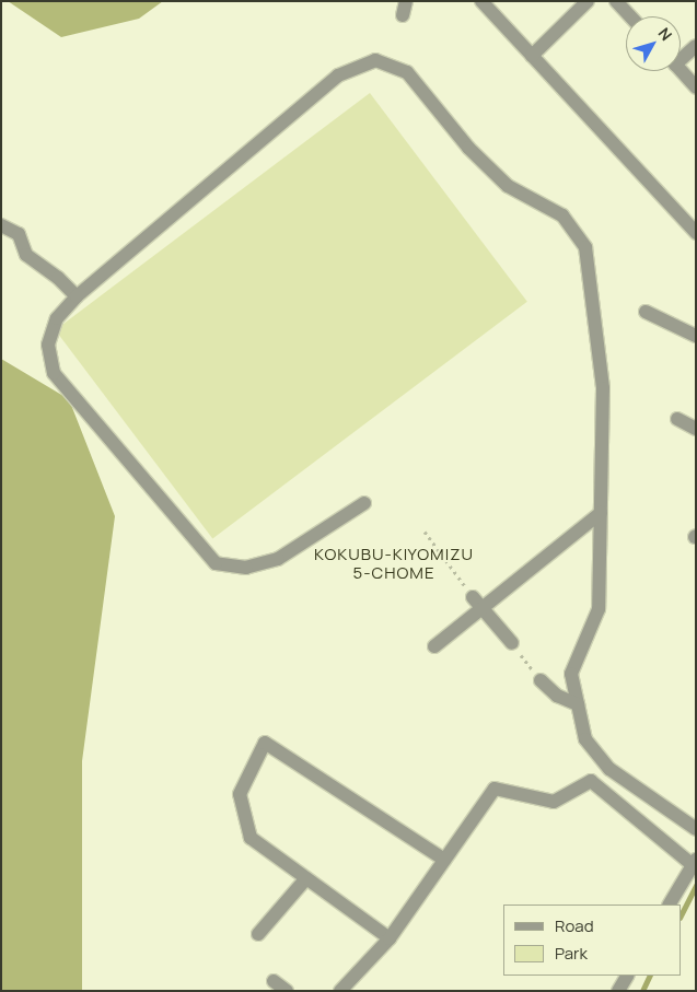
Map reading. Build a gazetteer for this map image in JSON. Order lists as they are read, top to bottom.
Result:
{
  "districts": ["KOKUBU-KIYOMIZU 5-CHOME"],
  "legend": ["Road", "Park"],
  "north": "top right"
}
